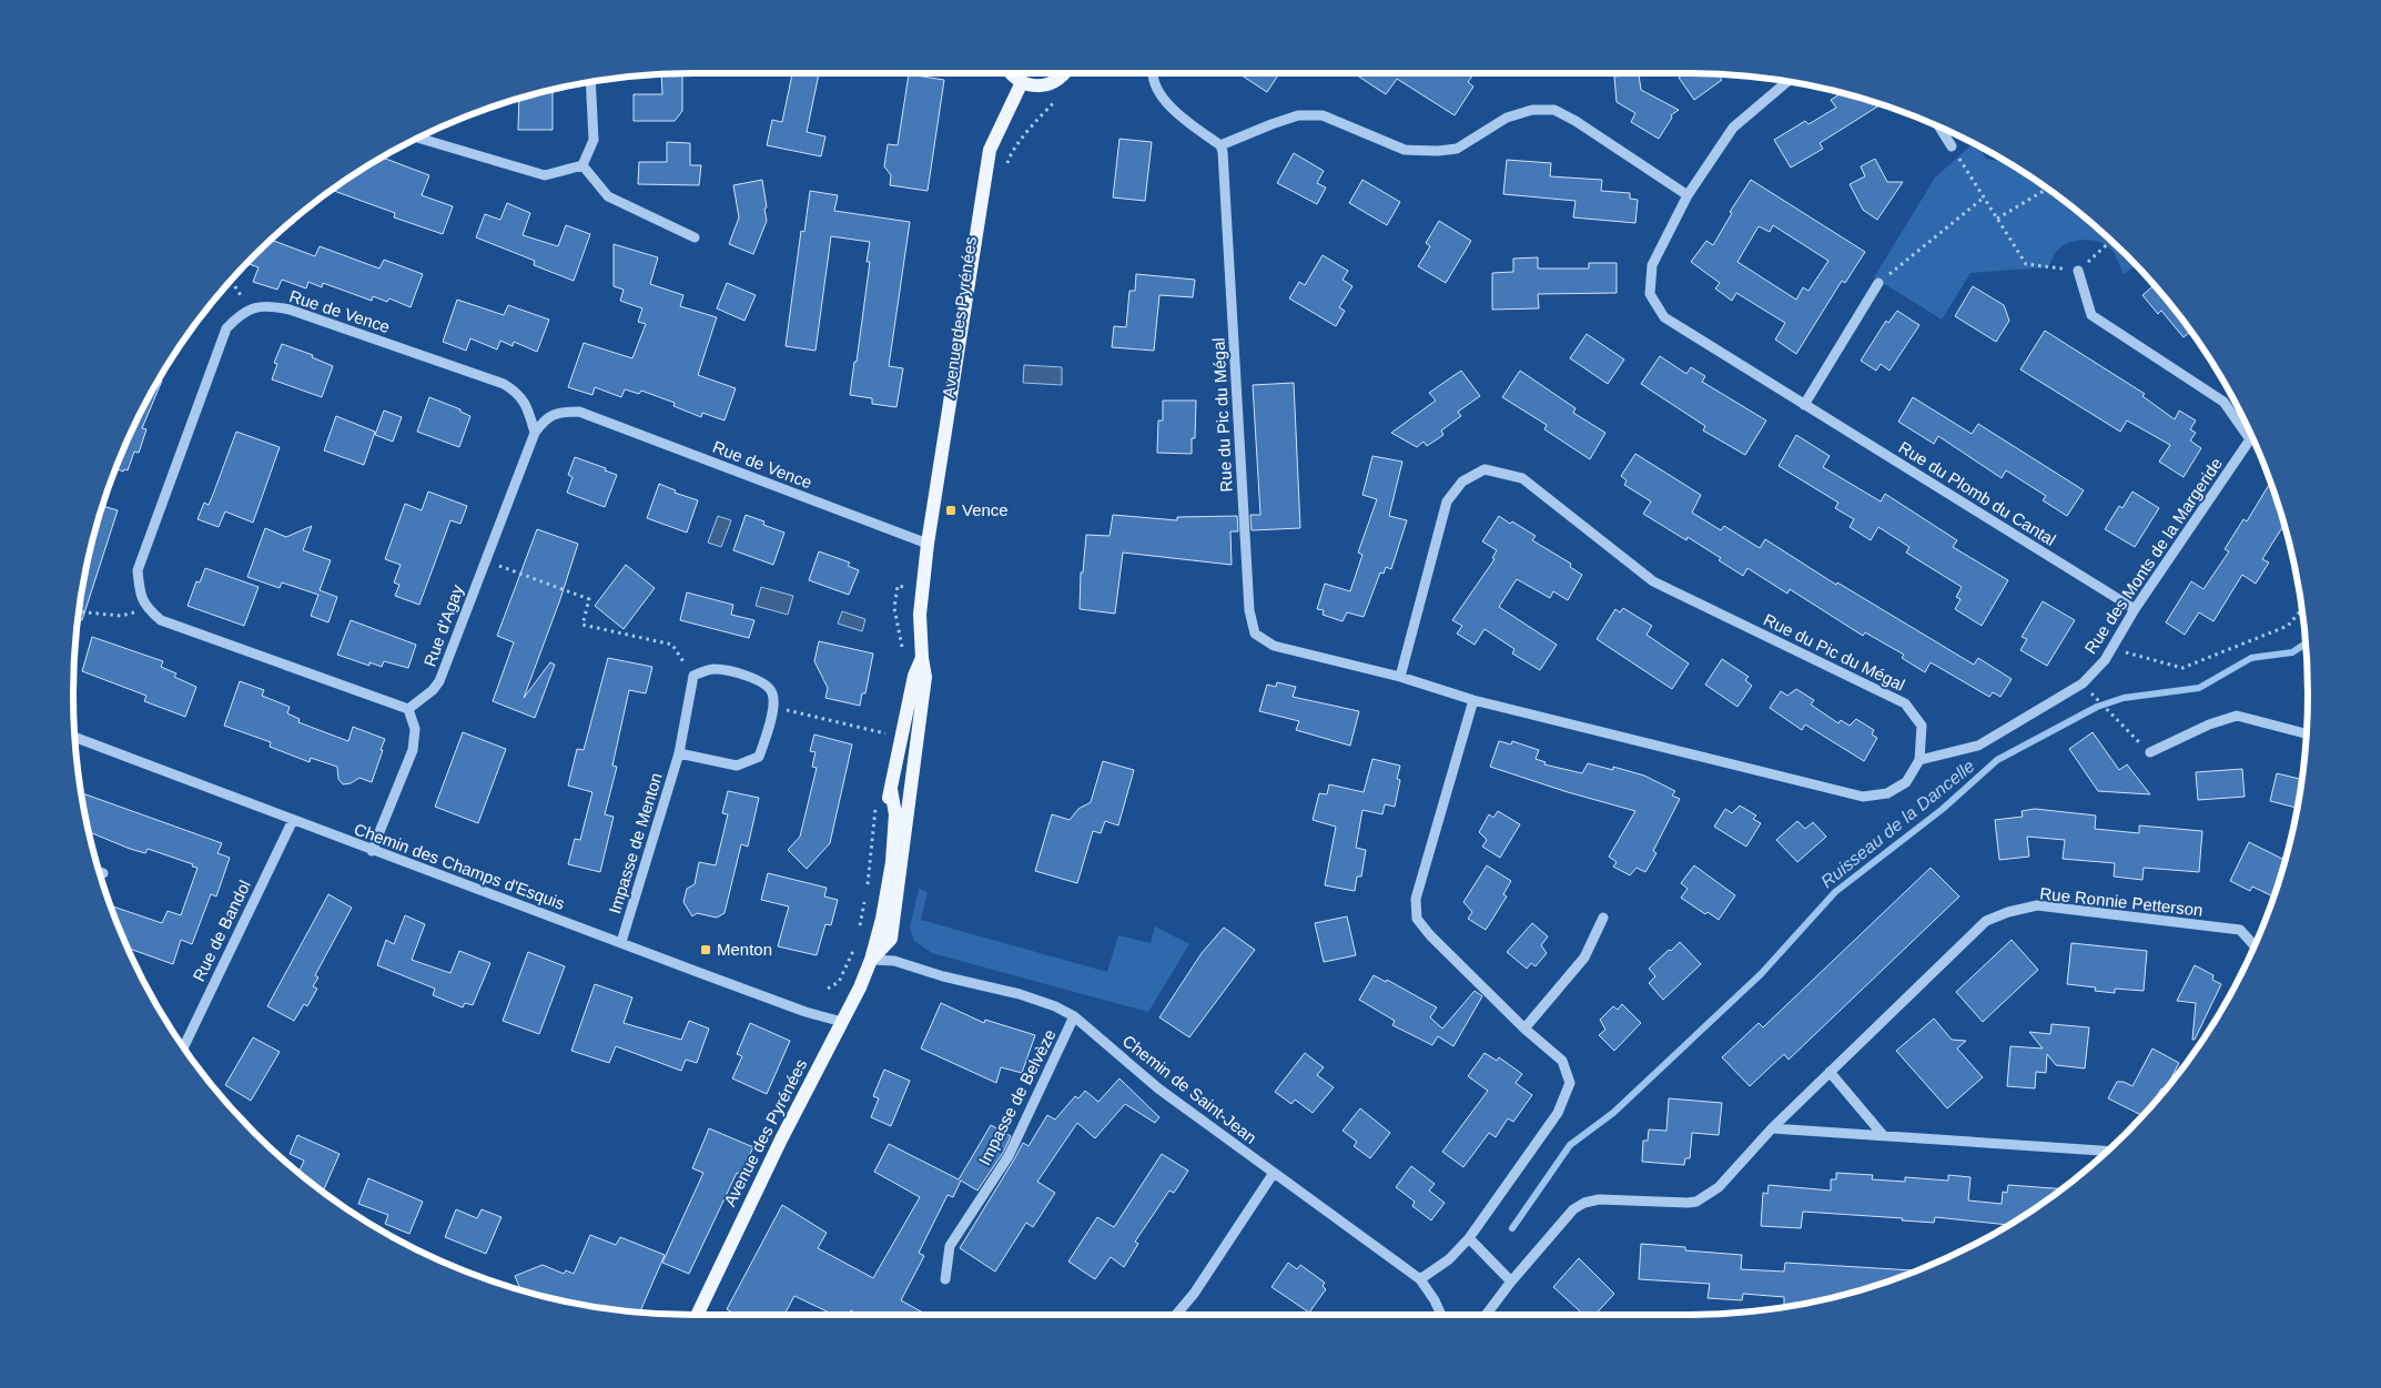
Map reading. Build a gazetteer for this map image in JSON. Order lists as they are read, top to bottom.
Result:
{
  "streets": {
    "main road": ["Avenue des Pyrénées"],
    "street": [
      "Rue de Vence",
      "Rue du Pic du Mégal",
      "Rue du Plomb du Cantal",
      "Rue des Monts de la Margeride",
      "Rue d'Agay",
      "Impasse de Menton",
      "Chemin des Champs d'Esquis",
      "Rue Ronnie Petterson",
      "Rue de Bandol",
      "Chemin de Saint-Jean",
      "Impasse de Belvèze"
    ]
  },
  "crossings": [
    ["Rue de Vence", "Avenue des Pyrénées"],
    ["Rue de Vence", "Rue d'Agay"],
    ["Avenue des Pyrénées", "Chemin des Champs d'Esquis"],
    ["Avenue des Pyrénées", "Chemin de Saint-Jean"],
    ["Rue du Pic du Mégal", "Rue des Monts de la Margeride"],
    ["Rue du Plomb du Cantal", "Rue des Monts de la Margeride"],
    ["Impasse de Menton", "Chemin des Champs d'Esquis"],
    ["Chemin des Champs d'Esquis", "Rue de Bandol"],
    ["Chemin de Saint-Jean", "Impasse de Belvèze"]
  ],
  "water": ["Ruisseau de la Dancelle"],
  "places": {
    "transit": ["Vence", "Menton"]
  }
}
